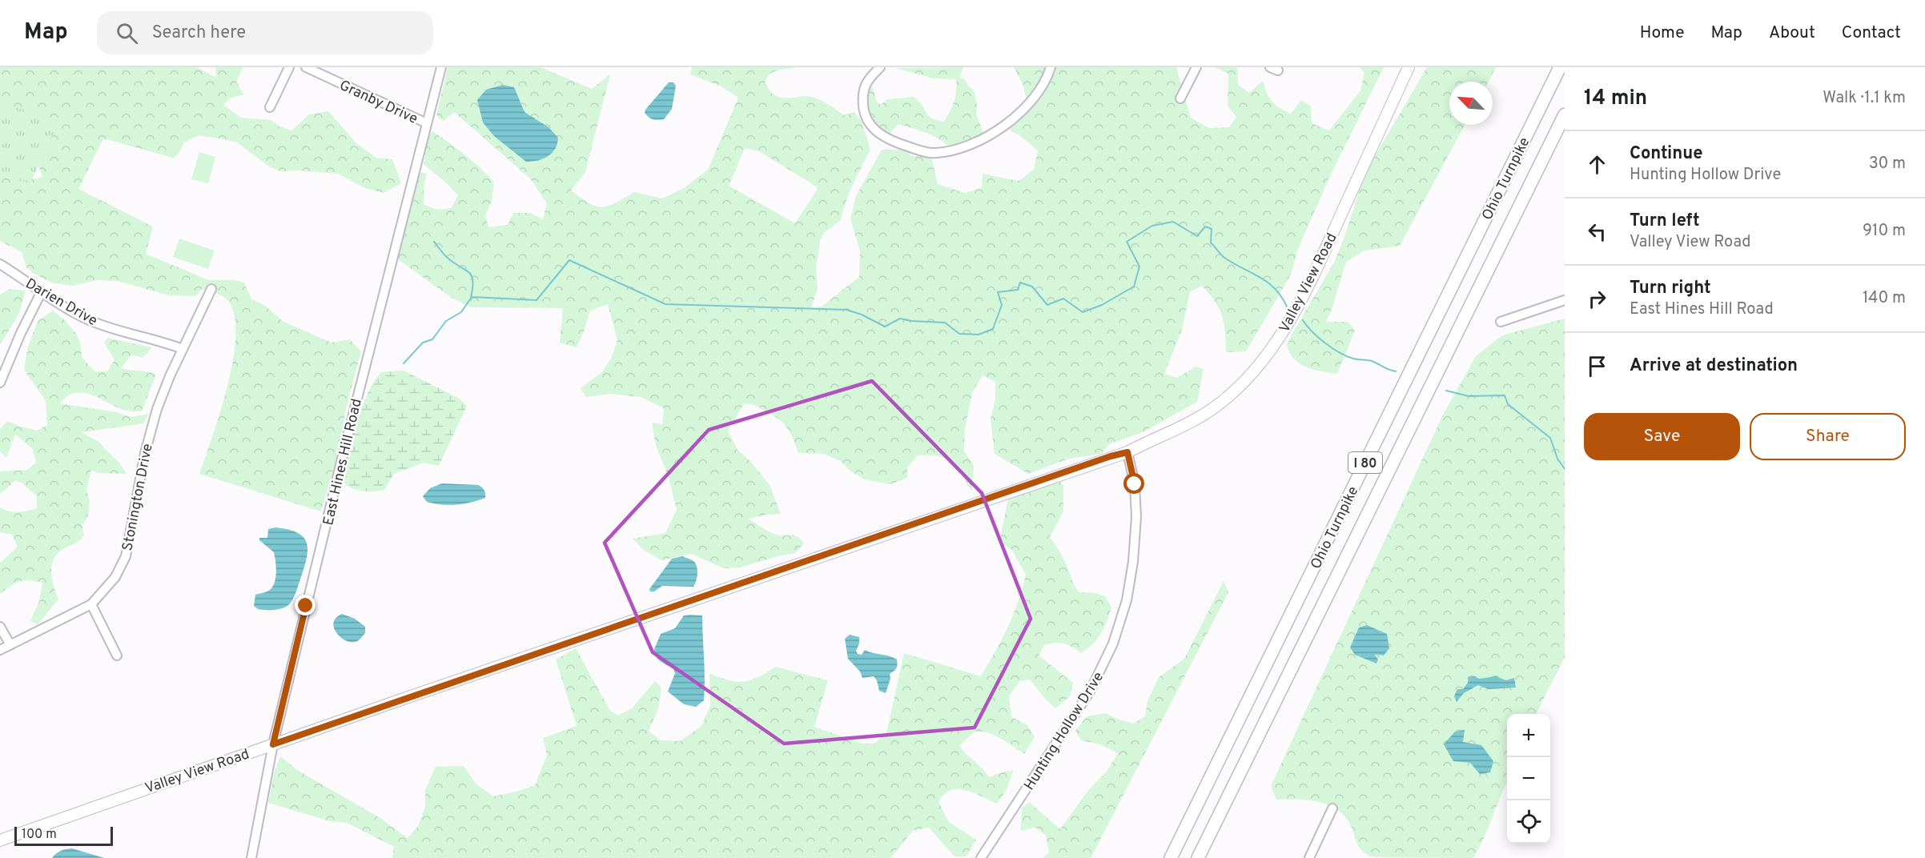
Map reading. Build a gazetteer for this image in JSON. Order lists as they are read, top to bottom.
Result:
{
  "streets": {
    "highway": ["Ohio Turnpike", "I 80"],
    "main road": ["Valley View Road"],
    "street": [
      "Granby Drive",
      "Darien Drive",
      "East Hines Hill Road",
      "Stonington Drive",
      "Hunting Hollow Drive"
    ]
  },
  "crossings": [
    ["Granby Drive", "East Hines Hill Road"],
    ["Valley View Road", "East Hines Hill Road"],
    ["Valley View Road", "Hunting Hollow Drive"],
    ["Darien Drive", "Stonington Drive"]
  ],
  "scale_bar": "100 m",
  "north": "top left",
  "page": {
    "header": "Map",
    "search": "Search here",
    "nav": [
      "Home",
      "Map",
      "About",
      "Contact"
    ],
    "heading": ["14 min", "Walk · 1.1 km"],
    "list": [
      ["Continue", "Hunting Hollow Drive", "30 m"],
      ["Turn left", "Valley View Road", "910 m"],
      ["Turn right", "East Hines Hill Road", "140 m"],
      "Arrive at destination"
    ],
    "buttons": ["Save", "Share"],
    "map_buttons": ["+", "−"],
    "scale": "100 m"
  }
}
